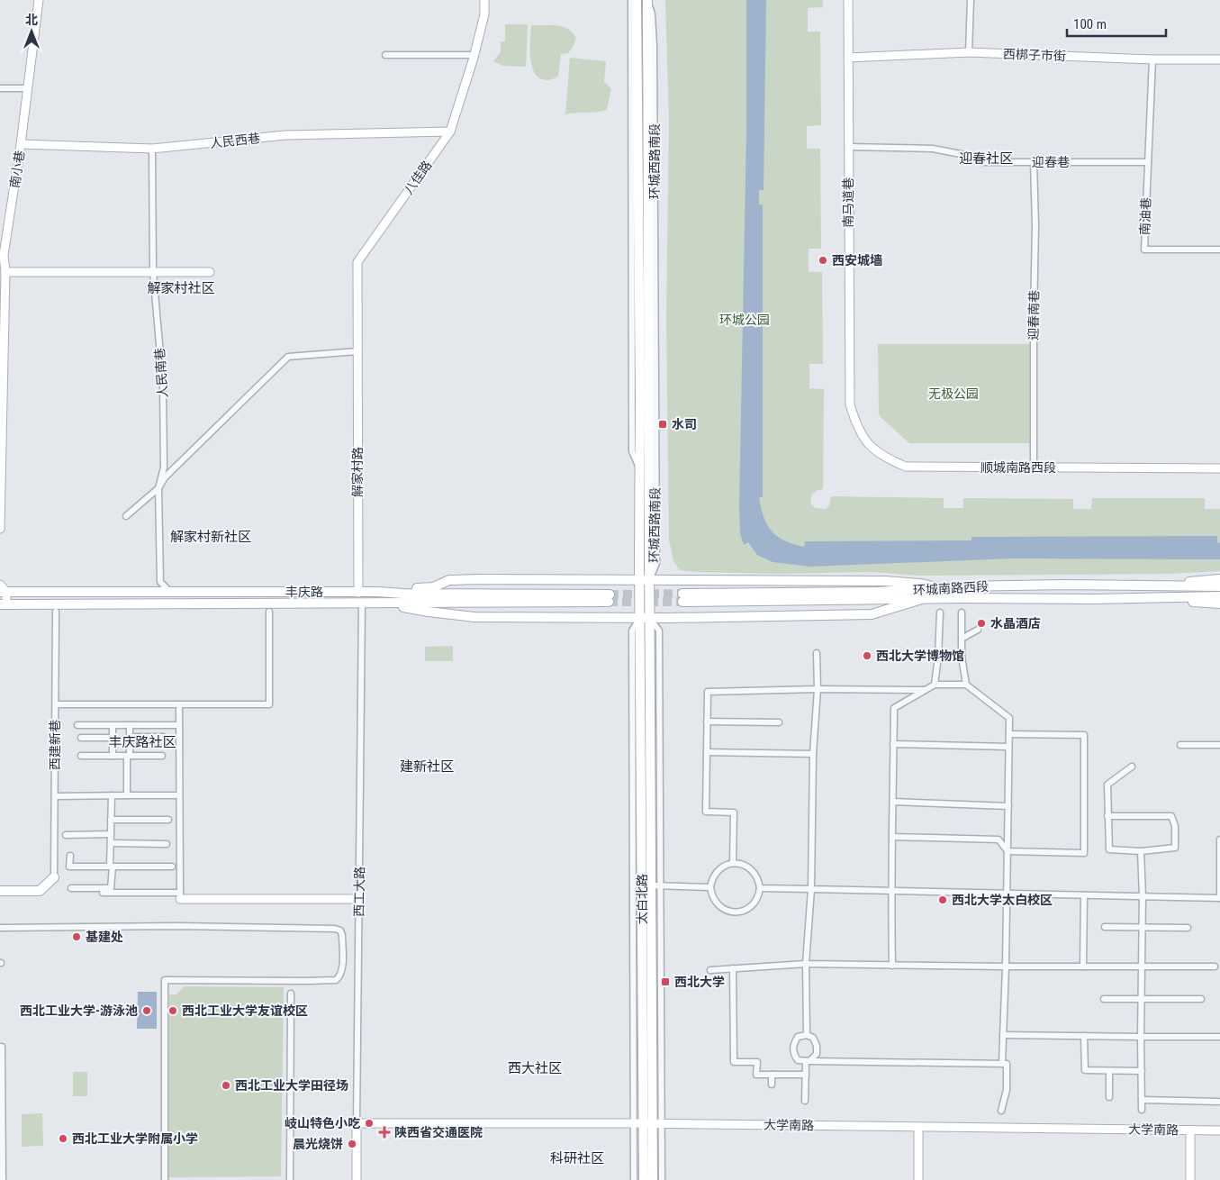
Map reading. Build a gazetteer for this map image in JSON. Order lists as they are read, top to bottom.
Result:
{
  "streets": {
    "main road": [
      "环城西路南段",
      "环城南路西段",
      "丰庆路",
      "太白北路"
    ],
    "street": [
      "西梆子市街",
      "人民西巷",
      "迎春巷",
      "南小巷",
      "八佳路",
      "南马道巷",
      "南油巷",
      "迎春南巷",
      "人民南巷",
      "顺城南路西段",
      "解家村路",
      "西建新巷",
      "西工大路",
      "大学南路"
    ]
  },
  "crossings": [
    ["西梆子市街", "南马道巷"],
    ["人民西巷", "南小巷"],
    ["人民西巷", "八佳路"],
    ["人民西巷", "人民南巷"],
    ["环城西路南段", "太白北路"],
    ["迎春巷", "南马道巷"],
    ["迎春巷", "南油巷"],
    ["迎春巷", "迎春南巷"],
    ["八佳路", "解家村路"],
    ["南马道巷", "顺城南路西段"],
    ["迎春南巷", "顺城南路西段"],
    ["人民南巷", "丰庆路"],
    ["解家村路", "丰庆路"],
    ["丰庆路", "西工大路"],
    ["西工大路", "大学南路"],
    ["太白北路", "大学南路"]
  ],
  "districts": [
    "迎春社区",
    "解家村社区",
    "解家村新社区",
    "丰庆路社区",
    "建新社区",
    "西大社区",
    "科研社区"
  ],
  "parks": ["环城公园", "无极公园"],
  "places": {
    "other": [
      "西安城墙",
      "水晶酒店",
      "西北大学博物馆",
      "西北大学太白校区",
      "基建处",
      "西北工业大学-游泳池",
      "西北工业大学友谊校区",
      "西北工业大学田径场",
      "岐山特色小吃",
      "西北工业大学附属小学",
      "晨光烧饼"
    ],
    "transit": ["水司", "西北大学"],
    "health": ["陕西省交通医院"]
  },
  "scale_bar": "100 m",
  "north": "top"
}
